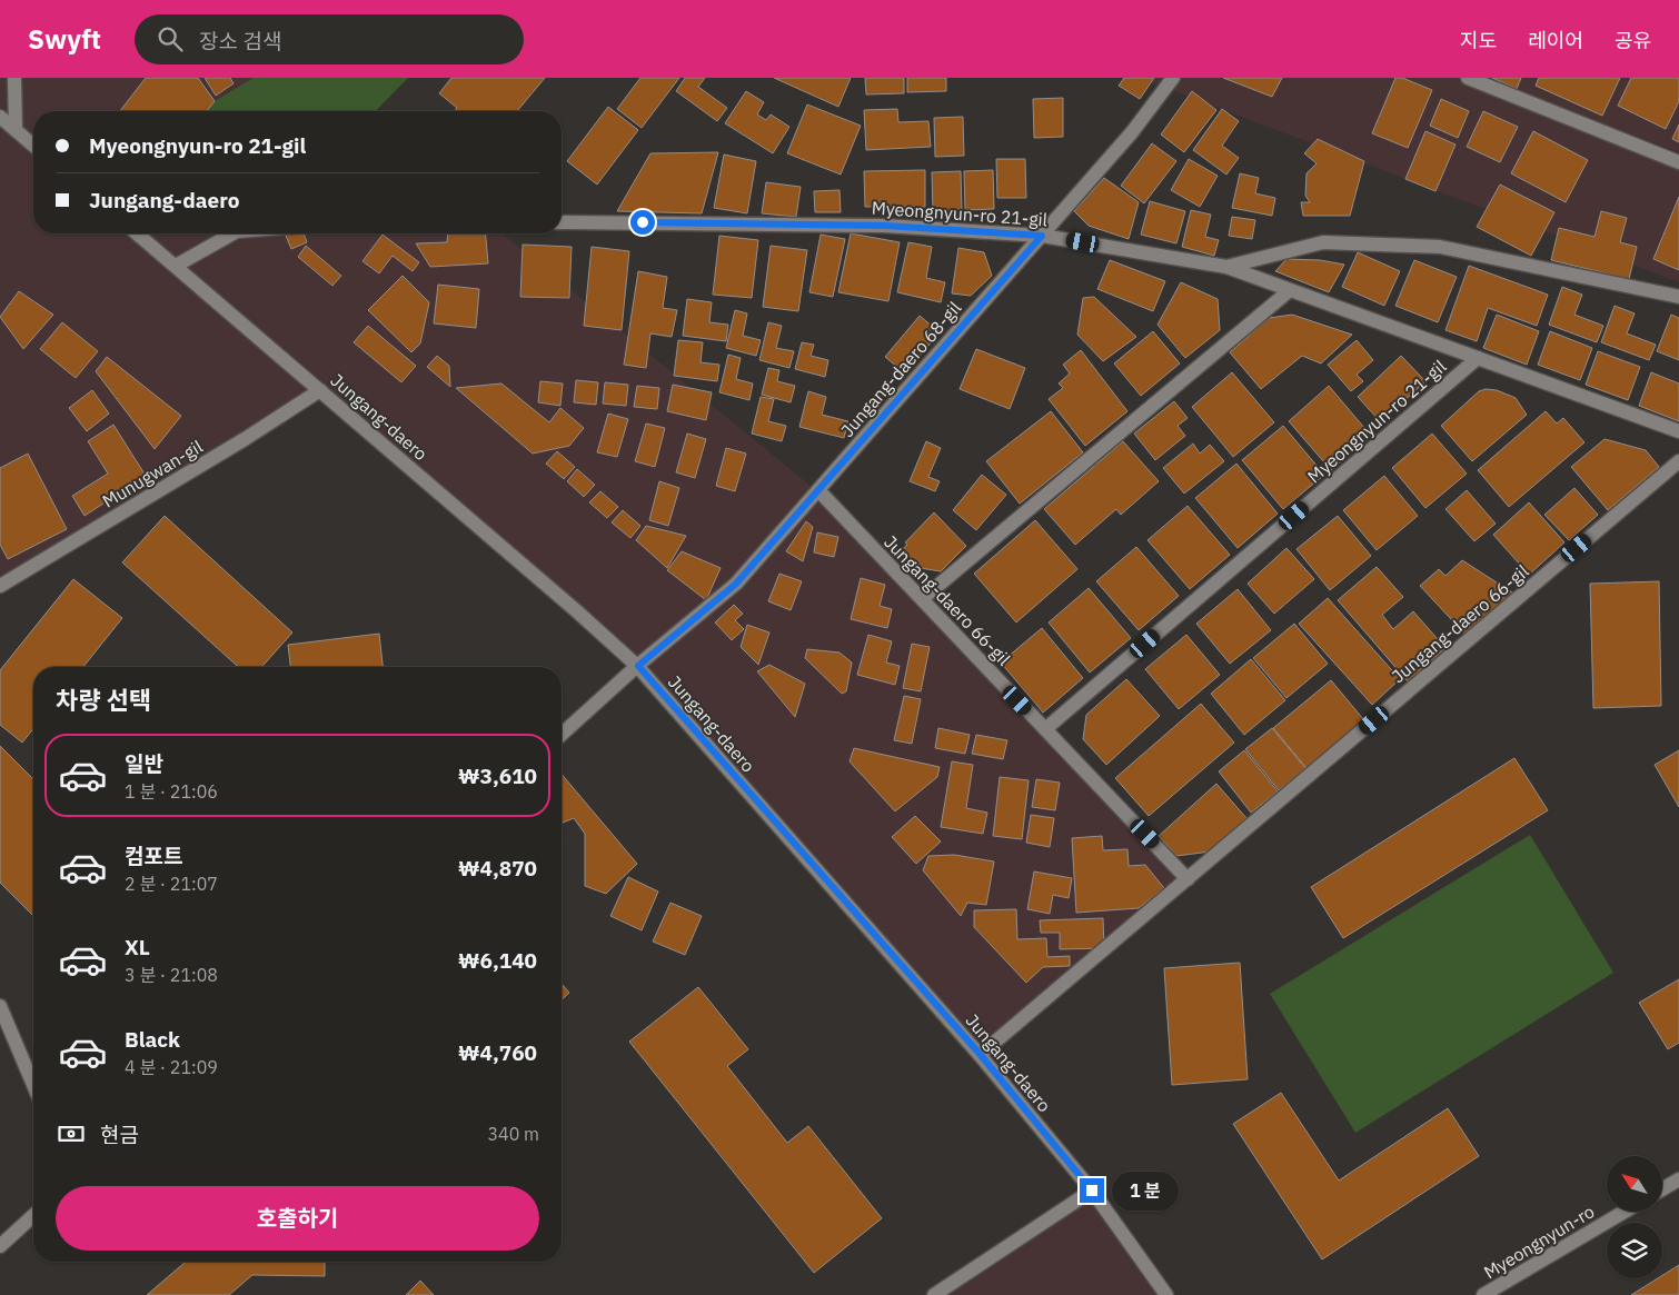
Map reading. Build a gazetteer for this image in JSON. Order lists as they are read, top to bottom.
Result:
{
  "streets": {
    "street": [
      "Myeongnyun-ro 21-gil",
      "Jungang-daero 68-gil",
      "Jungang-daero",
      "Munugwan-gil",
      "Jungang-daero 66-gil",
      "Myeongnyun-ro"
    ]
  },
  "crossings": [
    ["Myeongnyun-ro 21-gil", "Jungang-daero 68-gil"],
    ["Myeongnyun-ro 21-gil", "Jungang-daero 66-gil"],
    ["Jungang-daero 68-gil", "Jungang-daero"],
    ["Jungang-daero 68-gil", "Jungang-daero 66-gil"],
    ["Jungang-daero", "Munugwan-gil"],
    ["Jungang-daero", "Jungang-daero 66-gil"]
  ],
  "north": "top left",
  "page": {
    "header": "Swyft",
    "search": "장소 검색",
    "nav": ["지도", "레이어", "공유"],
    "banner": ["Myeongnyun-ro 21-gil", "Jungang-daero"],
    "heading": "차량 선택",
    "list": [
      {
        "name": "일반",
        "note": "1 분 · 21:06",
        "value": "₩3,610"
      },
      {
        "name": "컴포트",
        "note": "2 분 · 21:07",
        "value": "₩4,870"
      },
      {
        "name": "XL",
        "note": "3 분 · 21:08",
        "value": "₩6,140"
      },
      {
        "name": "Black",
        "note": "4 분 · 21:09",
        "value": "₩4,760"
      }
    ],
    "pay": ["현금", "340 m"],
    "bubble": "1 분",
    "buttons": "호출하기"
  }
}
